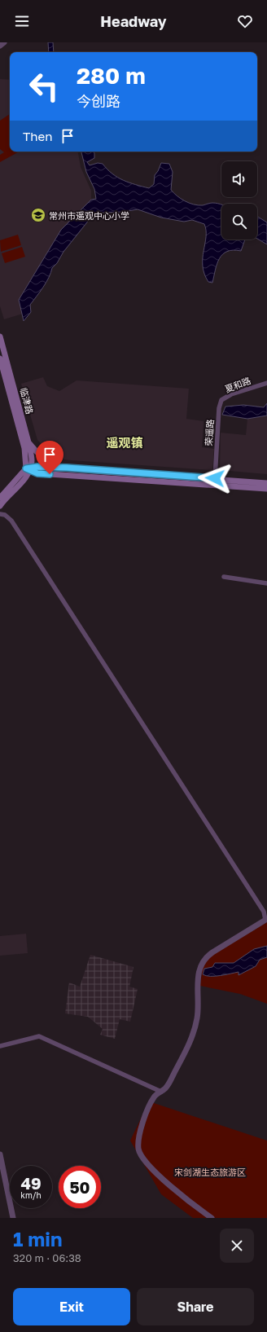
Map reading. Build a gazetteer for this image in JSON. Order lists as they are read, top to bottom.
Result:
{
  "streets": {
    "main road": ["临津路"],
    "street": ["夏和路", "荣遥路"]
  },
  "crossings": [
    ["夏和路", "荣遥路"]
  ],
  "districts": ["遥观镇"],
  "parks": ["宋剑湖生态旅游区"],
  "places": {
    "school or university": ["常州市遥观中心小学"]
  },
  "page": {
    "header": "Headway",
    "turn": ["280 m", "今创路"],
    "then": "Then",
    "speed": "49 km/h",
    "limit": "50",
    "heading": ["1 min", "320 m · 06:38"],
    "buttons": ["Exit", "Share"]
  }
}
